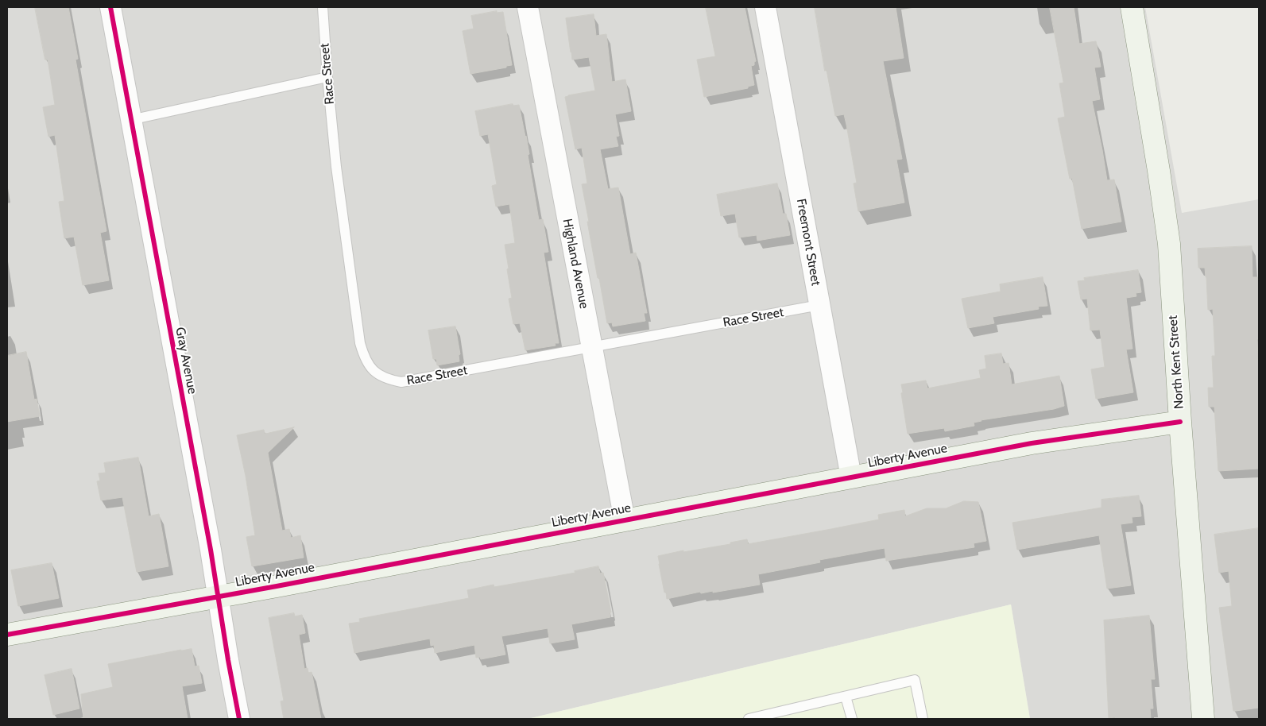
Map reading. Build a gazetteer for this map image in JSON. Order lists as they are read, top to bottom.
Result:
{
  "streets": {
    "street": [
      "Freemont Street",
      "Highland Avenue",
      "Gray Avenue",
      "North Kent Street",
      "Liberty Avenue"
    ],
    "lane": ["Race Street"]
  },
  "crossings": [
    ["Race Street", "Freemont Street"],
    ["Race Street", "Highland Avenue"],
    ["Freemont Street", "Liberty Avenue"],
    ["Highland Avenue", "Liberty Avenue"],
    ["Gray Avenue", "Liberty Avenue"],
    ["North Kent Street", "Liberty Avenue"]
  ]
}
